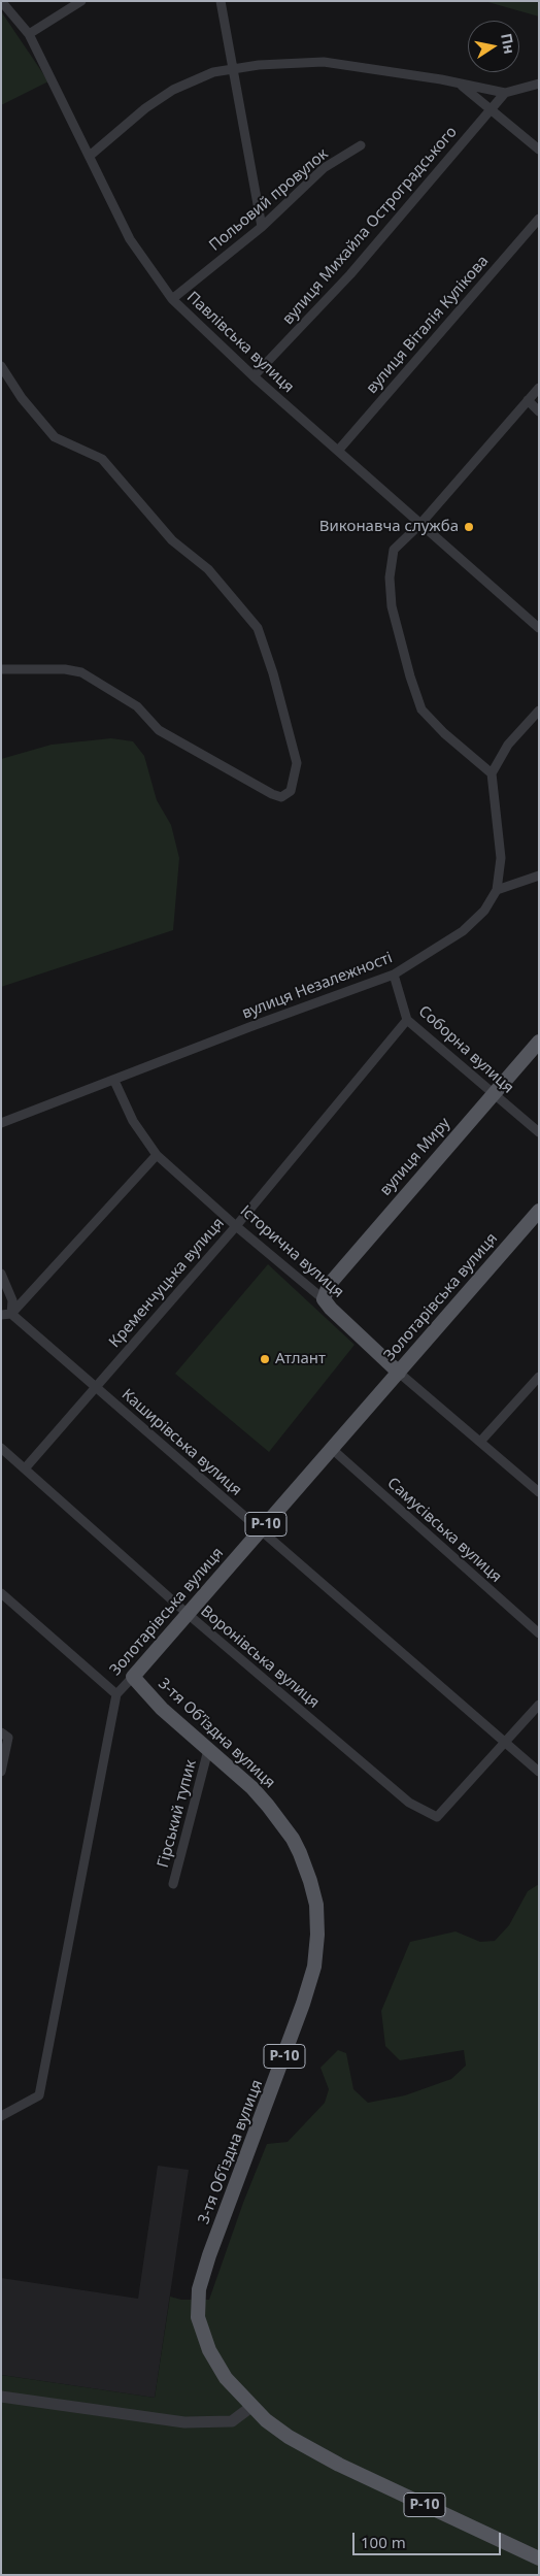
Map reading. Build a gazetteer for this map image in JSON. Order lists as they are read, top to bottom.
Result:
{
  "streets": {
    "main road": [
      "вулиця Миру",
      "Історична вулиця",
      "Золотарівська вулиця",
      "Р-10",
      "3-тя Обʼїздна вулиця"
    ],
    "street": [
      "Польовий провулок",
      "вулиця Михайла Остроградського",
      "вулиця Віталія Кулікова",
      "Павлівська вулиця",
      "вулиця Незалежності",
      "Соборна вулиця",
      "Кременчуцька вулиця",
      "Каширівська вулиця",
      "Самусівська вулиця",
      "Воронівська вулиця",
      "Гірський тупик"
    ]
  },
  "crossings": [
    ["Польовий провулок", "Павлівська вулиця"],
    ["вулиця Михайла Остроградського", "Павлівська вулиця"],
    ["вулиця Віталія Кулікова", "Павлівська вулиця"],
    ["вулиця Незалежності", "Соборна вулиця"],
    ["вулиця Незалежності", "Історична вулиця"],
    ["Соборна вулиця", "вулиця Миру"],
    ["Соборна вулиця", "Кременчуцька вулиця"],
    ["вулиця Миру", "Історична вулиця"],
    ["Історична вулиця", "Кременчуцька вулиця"],
    ["Історична вулиця", "Золотарівська вулиця"],
    ["Кременчуцька вулиця", "Каширівська вулиця"],
    ["Кременчуцька вулиця", "Воронівська вулиця"],
    ["Золотарівська вулиця", "Каширівська вулиця"],
    ["Золотарівська вулиця", "Самусівська вулиця"],
    ["Золотарівська вулиця", "Воронівська вулиця"],
    ["Золотарівська вулиця", "3-тя Обʼїздна вулиця"],
    ["Каширівська вулиця", "Воронівська вулиця"],
    ["3-тя Обʼїздна вулиця", "Гірський тупик"]
  ],
  "places": ["Виконавча служба", "Атлант"],
  "scale_bar": "100 m",
  "north": "right"
}
